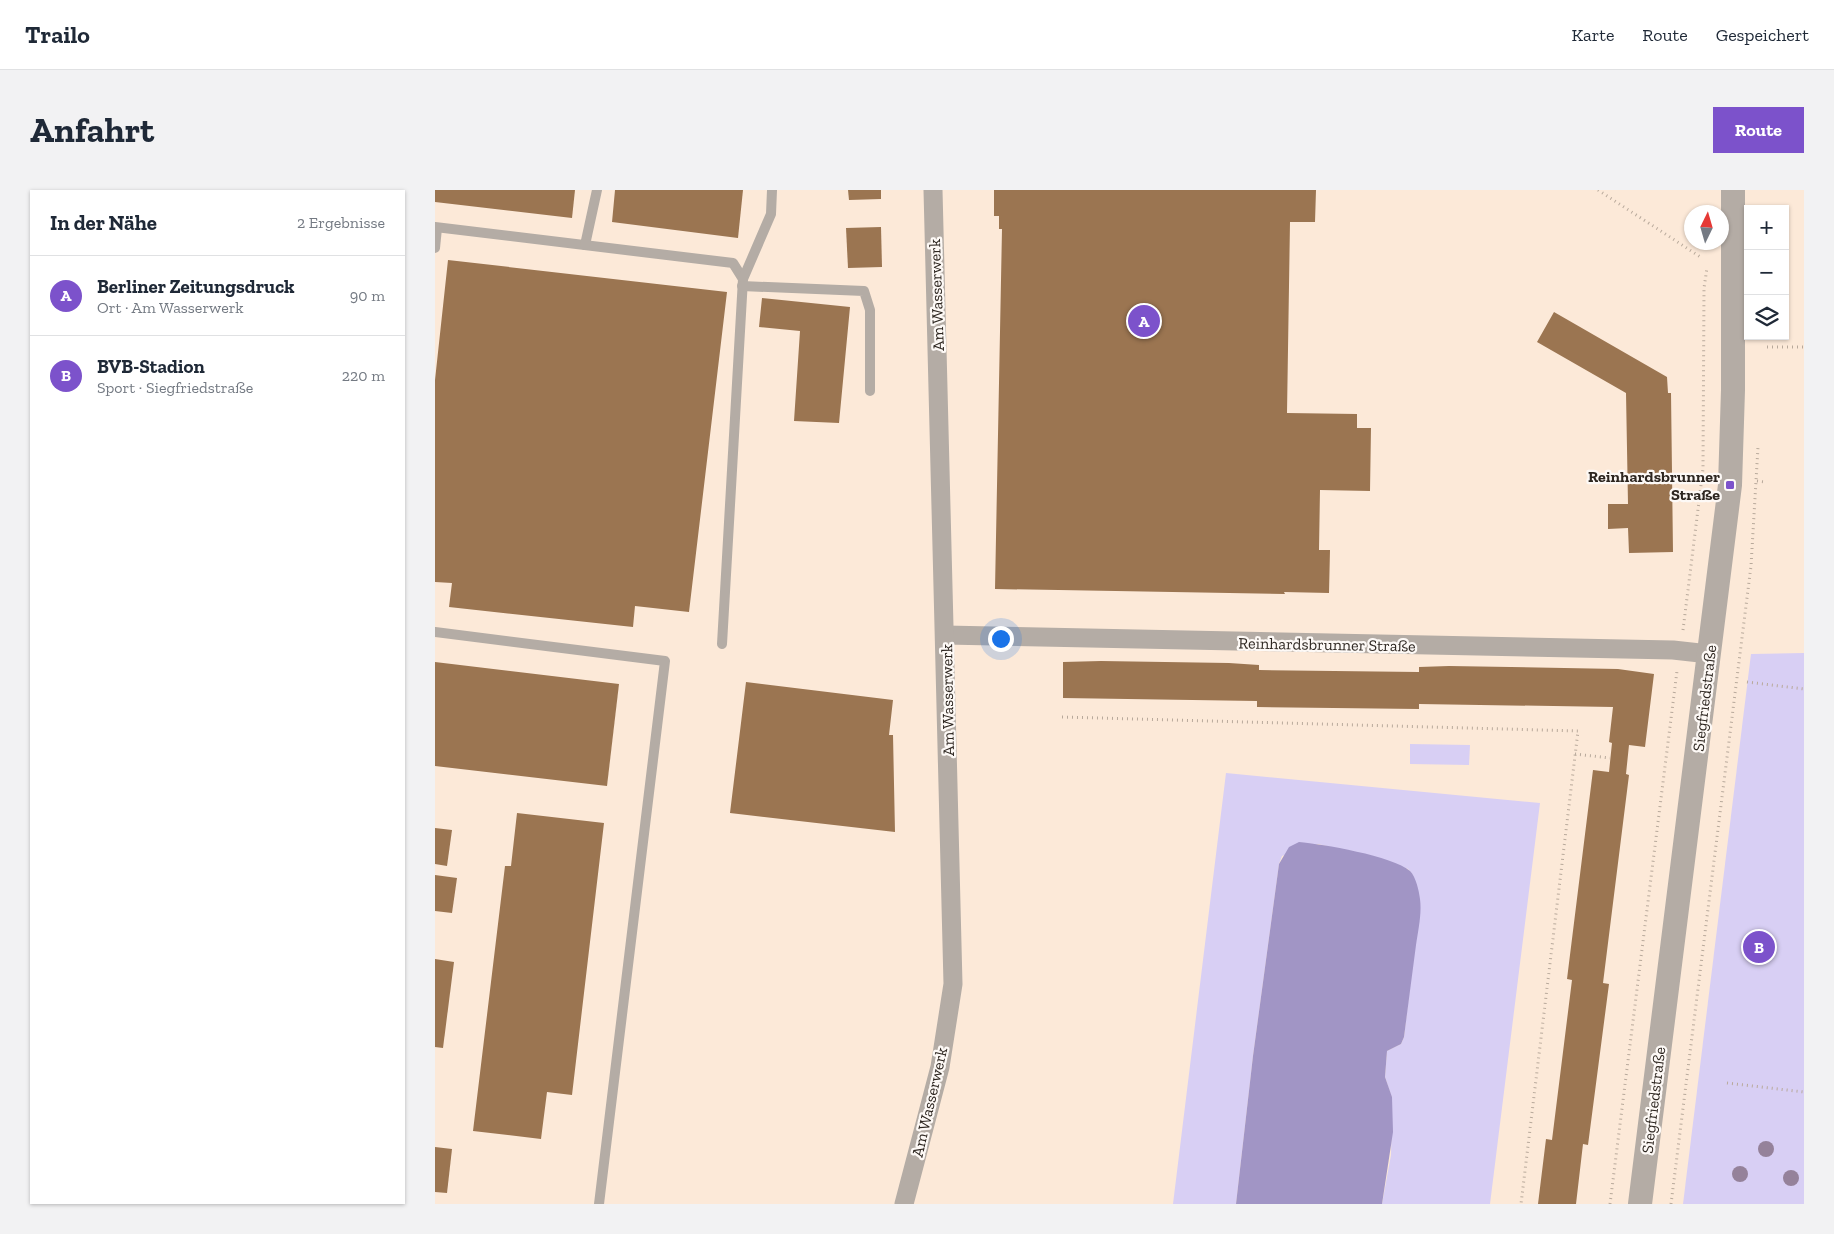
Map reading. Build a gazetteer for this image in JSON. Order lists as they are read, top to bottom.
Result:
{
  "streets": {
    "street": ["Am Wasserwerk", "Reinhardsbrunner Straße", "Siegfriedstraße"]
  },
  "crossings": [
    ["Am Wasserwerk", "Reinhardsbrunner Straße"],
    ["Reinhardsbrunner Straße", "Siegfriedstraße"]
  ],
  "places": {
    "transit": ["Reinhardsbrunner Straße"]
  },
  "north": "top",
  "page": {
    "header": "Trailo",
    "nav": ["Karte", "Route", "Gespeichert"],
    "buttons": "Route",
    "title": "Anfahrt",
    "heading": ["In der Nähe", "2 Ergebnisse"],
    "map_buttons": ["+", "−"],
    "list": [
      {
        "mark": "A",
        "name": "Berliner Zeitungsdruck",
        "note": "Ort · Am Wasserwerk",
        "value": "90 m"
      },
      {
        "mark": "B",
        "name": "BVB-Stadion",
        "note": "Sport · Siegfriedstraße",
        "value": "220 m"
      }
    ],
    "pins": ["A", "B"]
  }
}
